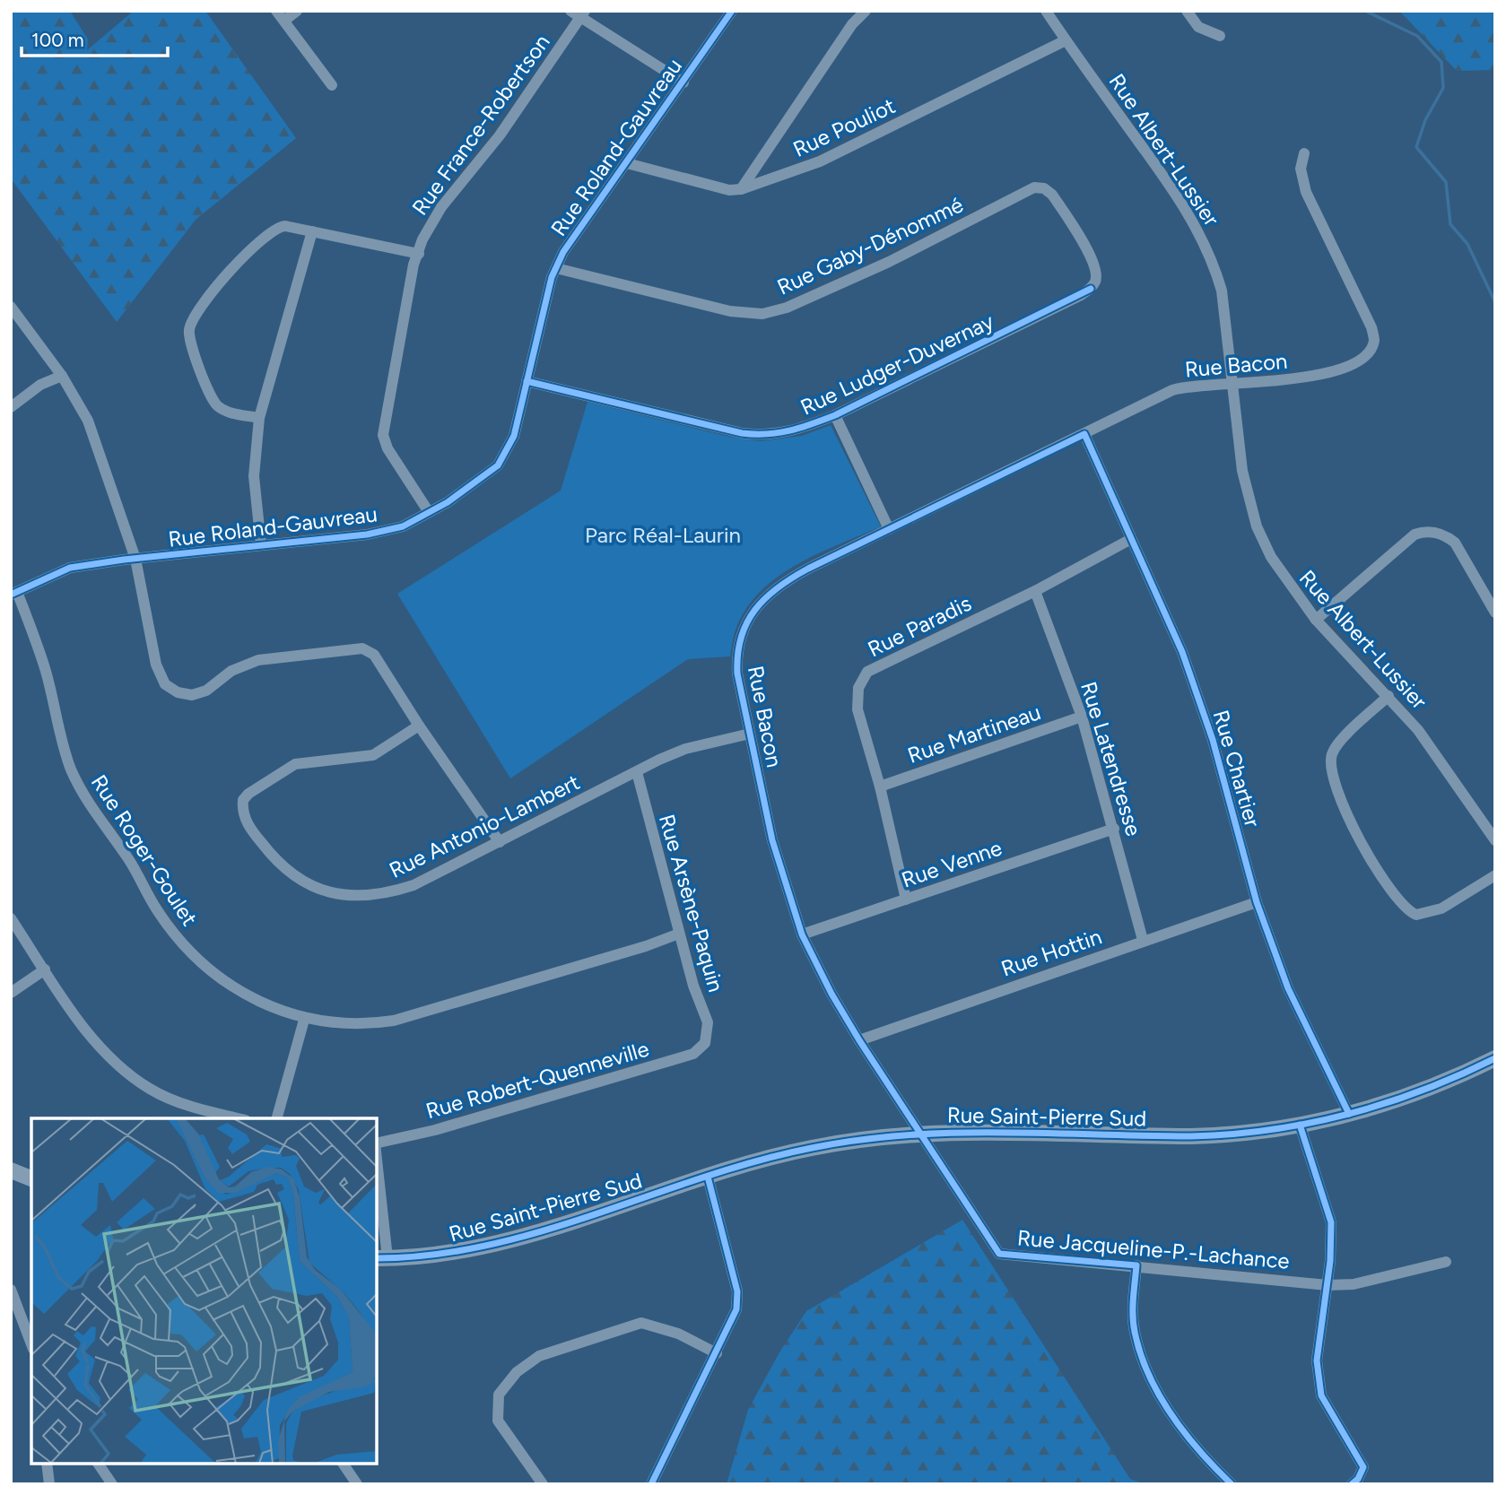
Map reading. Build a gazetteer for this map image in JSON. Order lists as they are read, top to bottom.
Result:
{
  "streets": {
    "street": [
      "Rue France-Robertson",
      "Rue Pouliot",
      "Rue Roland-Gauvreau",
      "Rue Albert-Lussier",
      "Rue Gaby-Dénommé",
      "Rue Ludger-Duvernay",
      "Rue Bacon",
      "Rue Paradis",
      "Rue Martineau",
      "Rue Latendresse",
      "Rue Chartier",
      "Rue Antonio-Lambert",
      "Rue Roger-Goulet",
      "Rue Venne",
      "Rue Arsène-Paquin",
      "Rue Hottin",
      "Rue Robert-Quenneville",
      "Rue Saint-Pierre Sud",
      "Rue Jacqueline-P.-Lachance"
    ]
  },
  "crossings": [
    ["Rue France-Robertson", "Rue Roland-Gauvreau"],
    ["Rue Pouliot", "Rue Roland-Gauvreau"],
    ["Rue Pouliot", "Rue Albert-Lussier"],
    ["Rue Roland-Gauvreau", "Rue Gaby-Dénommé"],
    ["Rue Roland-Gauvreau", "Rue Ludger-Duvernay"],
    ["Rue Roland-Gauvreau", "Rue Roger-Goulet"],
    ["Rue Albert-Lussier", "Rue Bacon"],
    ["Rue Gaby-Dénommé", "Rue Ludger-Duvernay"],
    ["Rue Bacon", "Rue Chartier"],
    ["Rue Bacon", "Rue Antonio-Lambert"],
    ["Rue Bacon", "Rue Venne"],
    ["Rue Bacon", "Rue Hottin"],
    ["Rue Bacon", "Rue Saint-Pierre Sud"],
    ["Rue Bacon", "Rue Jacqueline-P.-Lachance"],
    ["Rue Paradis", "Rue Martineau"],
    ["Rue Paradis", "Rue Latendresse"],
    ["Rue Paradis", "Rue Chartier"],
    ["Rue Paradis", "Rue Venne"],
    ["Rue Martineau", "Rue Latendresse"],
    ["Rue Latendresse", "Rue Venne"],
    ["Rue Latendresse", "Rue Hottin"],
    ["Rue Chartier", "Rue Hottin"],
    ["Rue Chartier", "Rue Saint-Pierre Sud"],
    ["Rue Antonio-Lambert", "Rue Arsène-Paquin"],
    ["Rue Roger-Goulet", "Rue Arsène-Paquin"],
    ["Rue Arsène-Paquin", "Rue Robert-Quenneville"],
    ["Rue Saint-Pierre Sud", "Rue Jacqueline-P.-Lachance"]
  ],
  "parks": ["Parc Réal-Laurin"],
  "scale_bar": "100 m"
}
